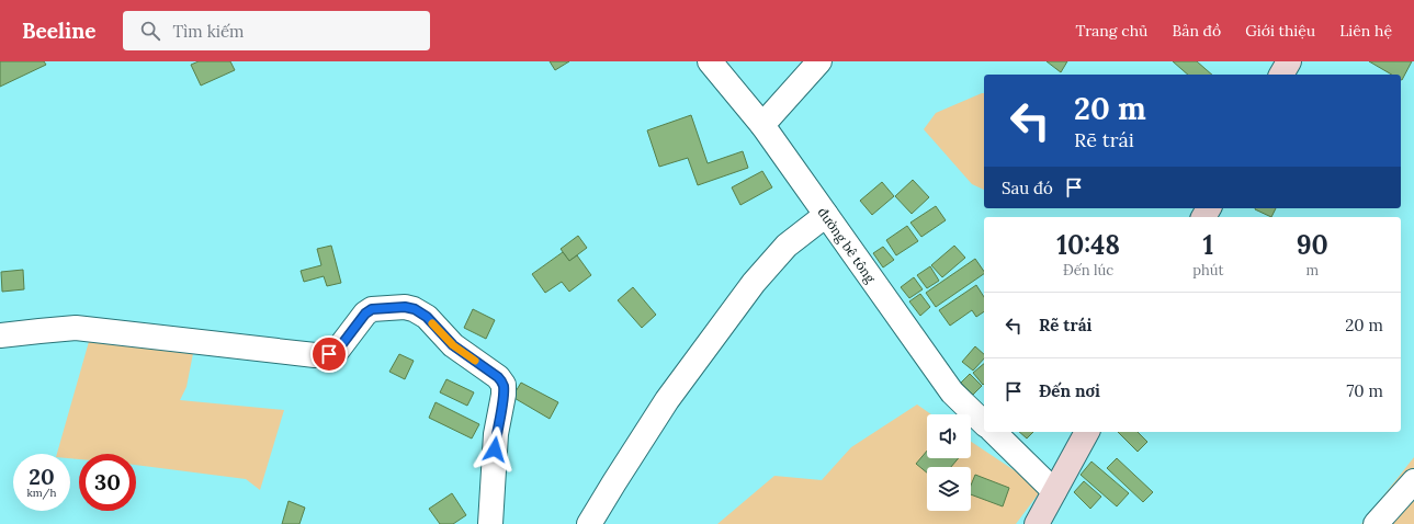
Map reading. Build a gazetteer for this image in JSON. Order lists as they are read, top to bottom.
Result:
{
  "streets": {
    "street": ["đường bê tông"]
  },
  "page": {
    "header": "Beeline",
    "search": "Tìm kiếm",
    "nav": [
      "Trang chủ",
      "Bản đồ",
      "Giới thiệu",
      "Liên hệ"
    ],
    "turn": ["20 m", "Rẽ trái"],
    "then": "Sau đó",
    "eta": [
      "10:48",
      "Đến lúc",
      "1",
      "phút",
      "90",
      "m"
    ],
    "list": [
      {
        "name": "Rẽ trái",
        "value": "20 m"
      },
      {
        "name": "Đến nơi",
        "value": "70 m"
      }
    ],
    "speed": "20 km/h",
    "limit": "30"
  }
}
